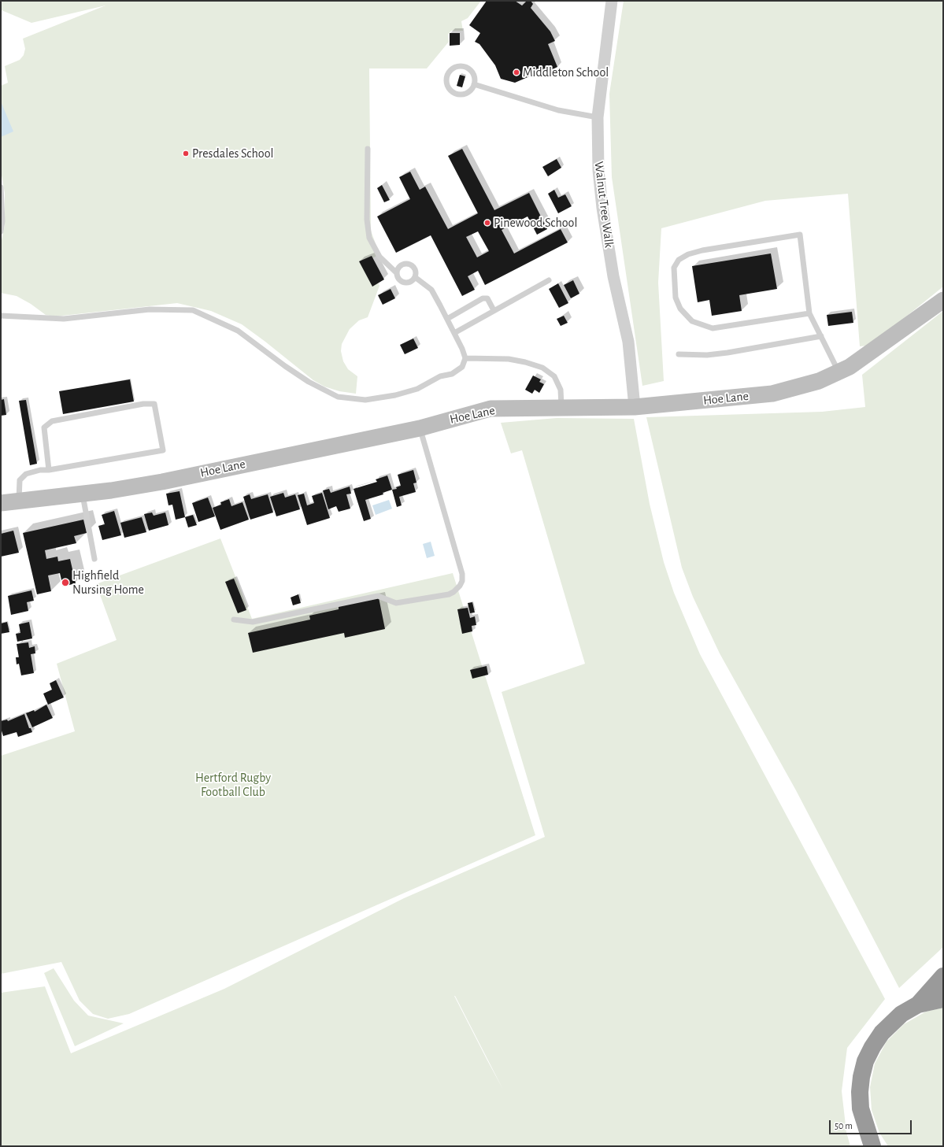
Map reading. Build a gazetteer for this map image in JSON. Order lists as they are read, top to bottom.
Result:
{
  "streets": {
    "street": ["Walnut Tree Walk", "Hoe Lane"]
  },
  "crossings": [
    ["Walnut Tree Walk", "Hoe Lane"]
  ],
  "parks": ["Hertford Rugby Football Club"],
  "places": [
    "Middleton School",
    "Presdales School",
    "Pinewood School",
    "Highfield Nursing Home"
  ],
  "scale_bar": "50 m"
}
